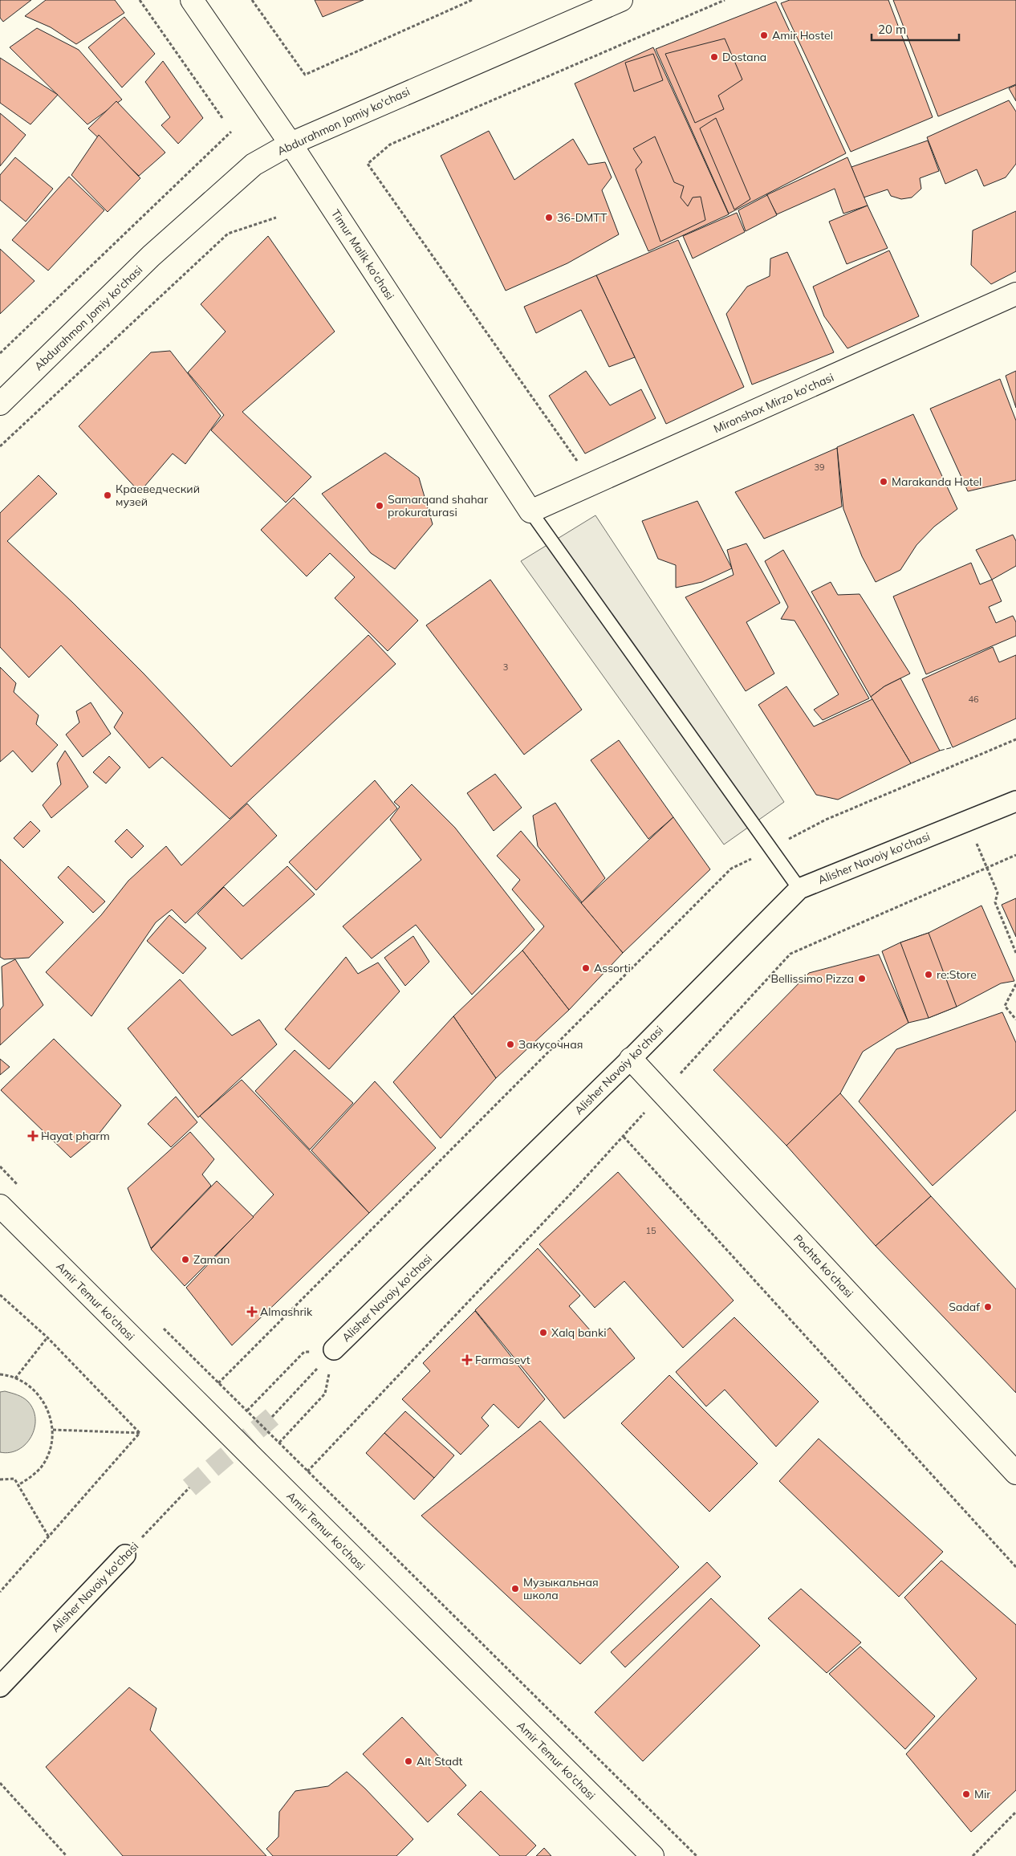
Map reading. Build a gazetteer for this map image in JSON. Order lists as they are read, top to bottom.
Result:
{
  "streets": {
    "street": [
      "Abdurahmon Jomiy ko'chasi",
      "Timur Malik ko'chasi",
      "Mironshox Mirzo ko'chasi",
      "Alisher Navoiy ko'chasi",
      "Pochta ko'chasi",
      "Amir Temur ko'chasi"
    ]
  },
  "crossings": [
    ["Abdurahmon Jomiy ko'chasi", "Timur Malik ko'chasi"],
    ["Timur Malik ko'chasi", "Mironshox Mirzo ko'chasi"],
    ["Alisher Navoiy ko'chasi", "Pochta ko'chasi"]
  ],
  "places": {
    "other": [
      "Amir Hostel",
      "Dostana",
      "36-DMTT",
      "Marakanda Hotel",
      "Краеведческий музей",
      "Samarqand shahar prokuraturasi",
      "Assorti",
      "re:Store",
      "Bellissimo Pizza",
      "Закусочная",
      "Zaman",
      "Sadaf",
      "Xalq banki",
      "Музыкальная школа",
      "Alt Stadt",
      "Mir"
    ],
    "health": ["Hayat pharm", "Almashrik", "Farmasevt"]
  },
  "house_numbers": [
    "39",
    "3",
    "46",
    "15"
  ],
  "scale_bar": "20 m"
}
